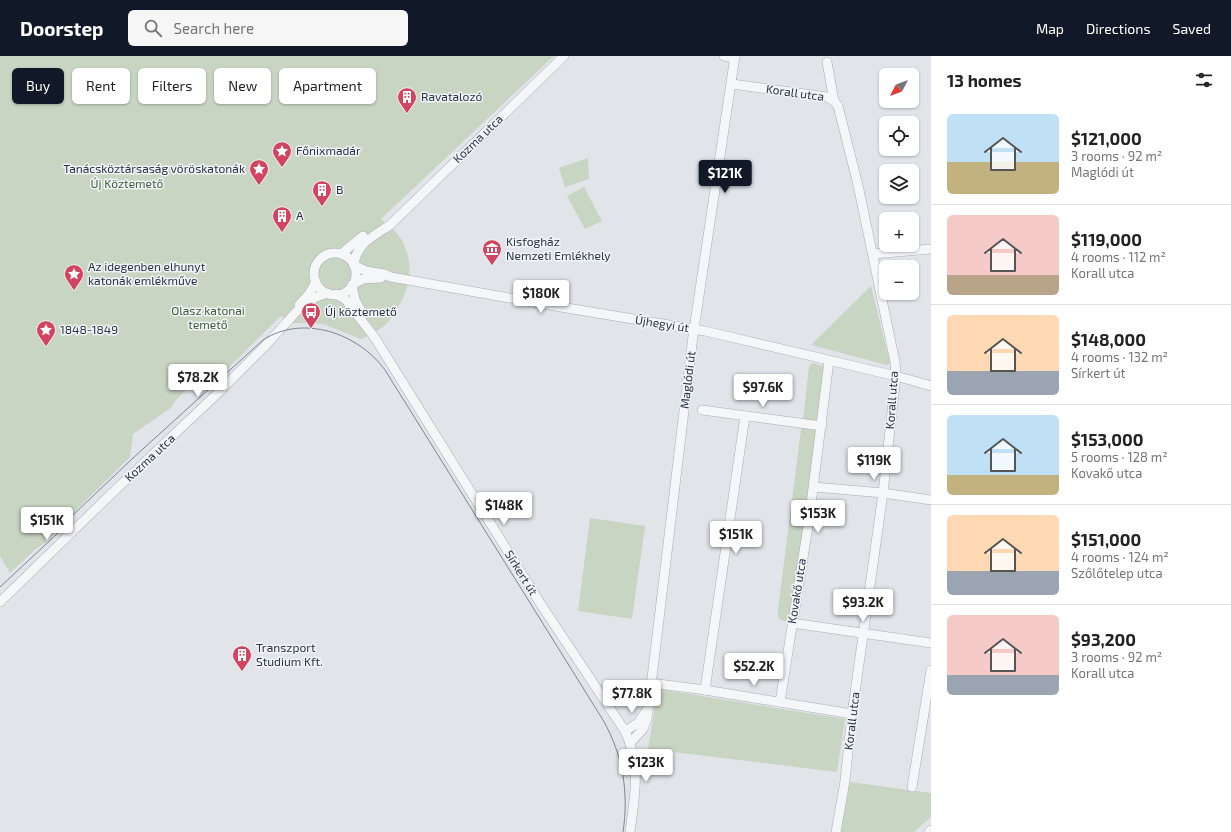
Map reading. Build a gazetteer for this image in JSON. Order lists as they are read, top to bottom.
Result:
{
  "streets": {
    "street": [
      "Korall utca",
      "Kozma utca",
      "Újhegyi út",
      "Maglódi út",
      "Sírkert út",
      "Kovakő utca"
    ]
  },
  "crossings": [
    ["Korall utca", "Újhegyi út"],
    ["Korall utca", "Maglódi út"],
    ["Kozma utca", "Újhegyi út"],
    ["Kozma utca", "Sírkert út"],
    ["Újhegyi út", "Maglódi út"],
    ["Újhegyi út", "Sírkert út"],
    ["Újhegyi út", "Kovakő utca"],
    ["Maglódi út", "Sírkert út"]
  ],
  "parks": ["Új Köztemető", "Olasz katonai temető"],
  "places": {
    "building": [
      "Ravatalozó",
      "B",
      "A",
      "Transzport Studium Kft."
    ],
    "place": [
      "Főnixmadár",
      "Tanácsköztársaság vöröskatonák",
      "Az idegenben elhunyt katonák emlékműve",
      "1848-1849"
    ],
    "museum": ["Kisfogház Nemzeti Emlékhely"],
    "bus stop": ["Új köztemető"]
  },
  "north": "bottom left",
  "page": {
    "header": "Doorstep",
    "search": "Search here",
    "nav": ["Map", "Directions", "Saved"],
    "heading": "13 homes",
    "map_buttons": ["+", "−"],
    "chip": [
      "Buy",
      "Rent",
      "Filters",
      "New",
      "Apartment"
    ],
    "list": [
      {
        "name": "$121,000",
        "note": "3 rooms · 92 m² · Maglódi út"
      },
      {
        "name": "$119,000",
        "note": "4 rooms · 112 m² · Korall utca"
      },
      {
        "name": "$148,000",
        "note": "4 rooms · 132 m² · Sírkert út"
      },
      {
        "name": "$153,000",
        "note": "5 rooms · 128 m² · Kovakő utca"
      },
      {
        "name": "$151,000",
        "note": "4 rooms · 124 m² · Szőlőtelep utca"
      },
      {
        "name": "$93,200",
        "note": "3 rooms · 92 m² · Korall utca"
      }
    ],
    "price": [
      "$121K",
      "$180K",
      "$78.2K",
      "$97.6K",
      "$119K",
      "$148K",
      "$153K",
      "$151K",
      "$151K",
      "$93.2K",
      "$52.2K",
      "$77.8K",
      "$123K"
    ]
  }
}
